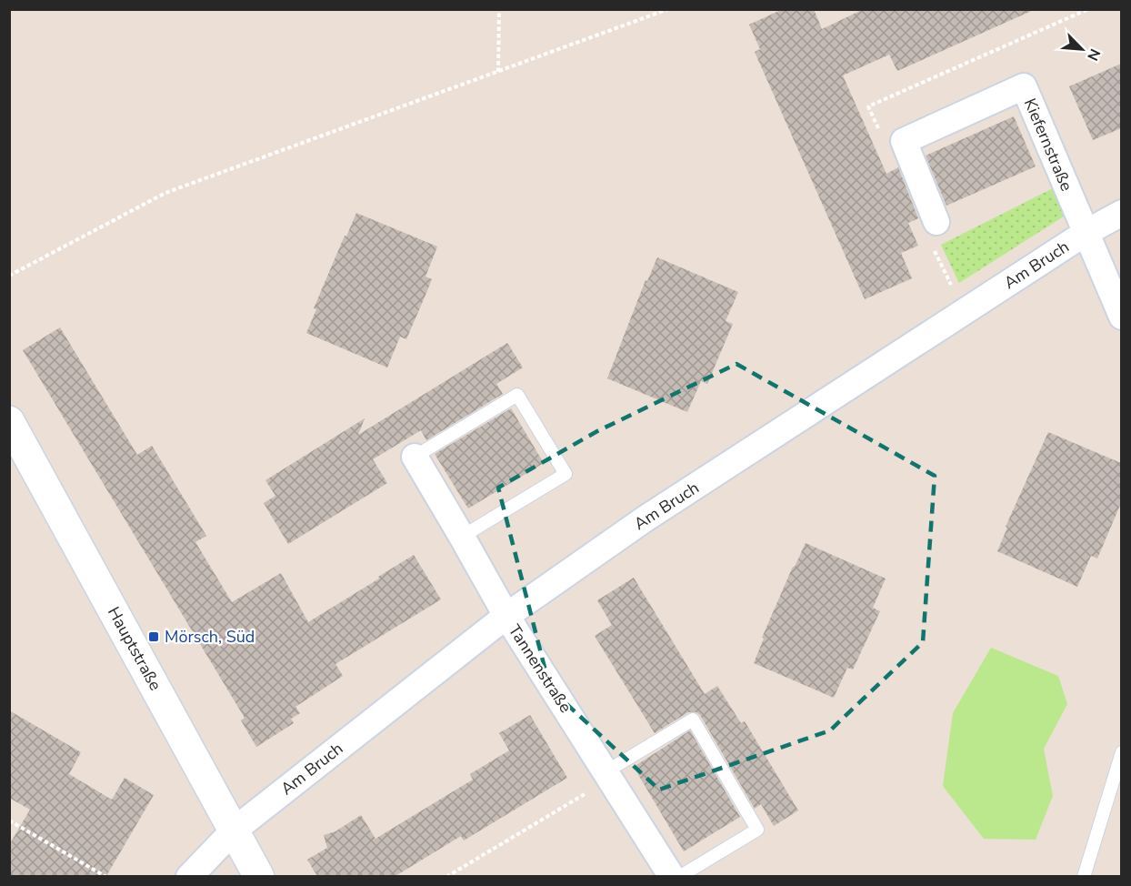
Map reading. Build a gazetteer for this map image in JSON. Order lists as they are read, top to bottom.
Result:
{
  "streets": {
    "street": [
      "Kiefernstraße",
      "Am Bruch",
      "Hauptstraße",
      "Tannenstraße"
    ]
  },
  "crossings": [
    ["Kiefernstraße", "Am Bruch"],
    ["Am Bruch", "Hauptstraße"],
    ["Am Bruch", "Tannenstraße"]
  ],
  "places": {
    "transit": ["Mörsch, Süd"]
  },
  "north": "bottom right"
}
